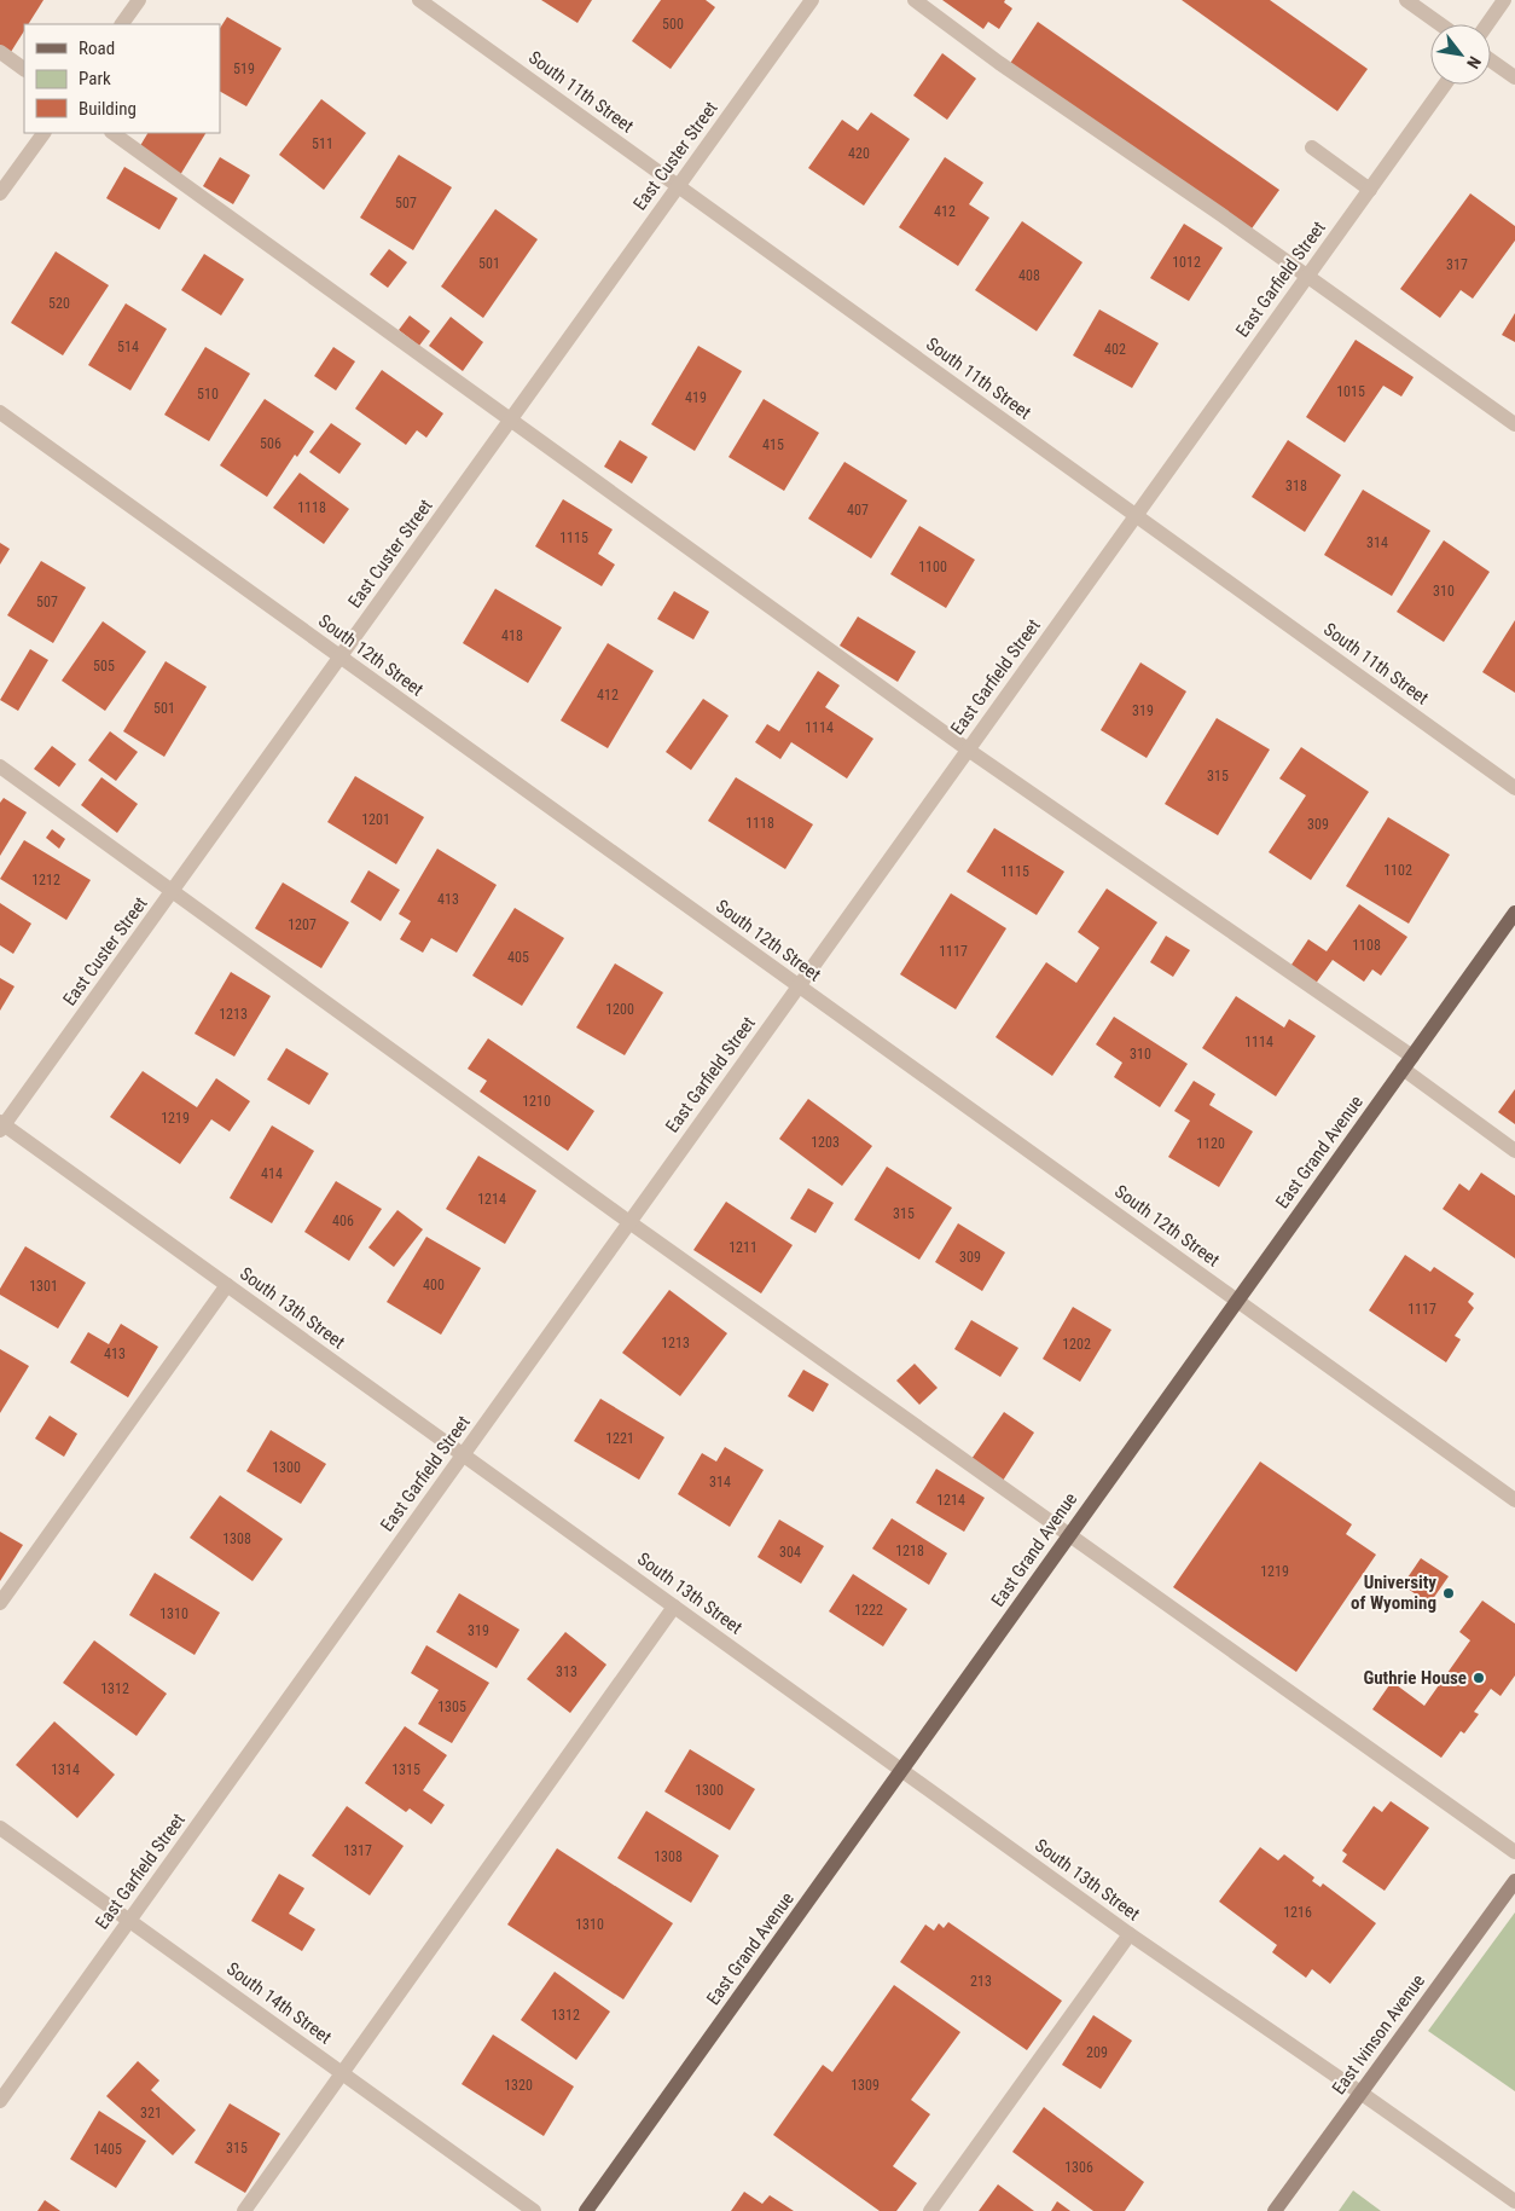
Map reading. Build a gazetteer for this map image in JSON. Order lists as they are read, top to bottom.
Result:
{
  "streets": {
    "main road": ["East Grand Avenue"],
    "street": [
      "South 11th Street",
      "East Custer Street",
      "East Garfield Street",
      "South 12th Street",
      "South 13th Street",
      "South 14th Street",
      "East Ivinson Avenue"
    ]
  },
  "crossings": [
    ["South 11th Street", "East Custer Street"],
    ["South 11th Street", "East Garfield Street"],
    ["East Custer Street", "South 12th Street"],
    ["East Custer Street", "South 13th Street"],
    ["East Garfield Street", "South 12th Street"],
    ["East Garfield Street", "South 13th Street"],
    ["East Garfield Street", "South 14th Street"],
    ["South 12th Street", "East Grand Avenue"],
    ["East Grand Avenue", "South 13th Street"],
    ["South 13th Street", "East Ivinson Avenue"]
  ],
  "places": ["University of Wyoming", "Guthrie House"],
  "house_numbers": [
    "500",
    "519",
    "511",
    "420",
    "507",
    "412",
    "1012",
    "501",
    "317",
    "408",
    "520",
    "514",
    "402",
    "1015",
    "510",
    "419",
    "506",
    "415",
    "318",
    "1118",
    "407",
    "1115",
    "314",
    "1100",
    "310",
    "507",
    "418",
    "505",
    "412",
    "501",
    "319",
    "1114",
    "315",
    "1201",
    "1118",
    "309",
    "1102",
    "1115",
    "1212",
    "413",
    "1207",
    "1108",
    "1117",
    "405",
    "1200",
    "1213",
    "1114",
    "310",
    "1210",
    "1219",
    "1203",
    "1120",
    "414",
    "1214",
    "315",
    "406",
    "1211",
    "309",
    "400",
    "1301",
    "1117",
    "1213",
    "1202",
    "413",
    "1221",
    "1300",
    "314",
    "1214",
    "1308",
    "1218",
    "304",
    "1219",
    "1222",
    "1310",
    "319",
    "313",
    "1312",
    "1305",
    "1314",
    "1315",
    "1300",
    "1317",
    "1308",
    "1216",
    "1310",
    "213",
    "1312",
    "209",
    "1320",
    "1309",
    "321",
    "315",
    "1405",
    "1306"
  ],
  "legend": ["Road", "Park", "Building"],
  "north": "bottom right"
}
